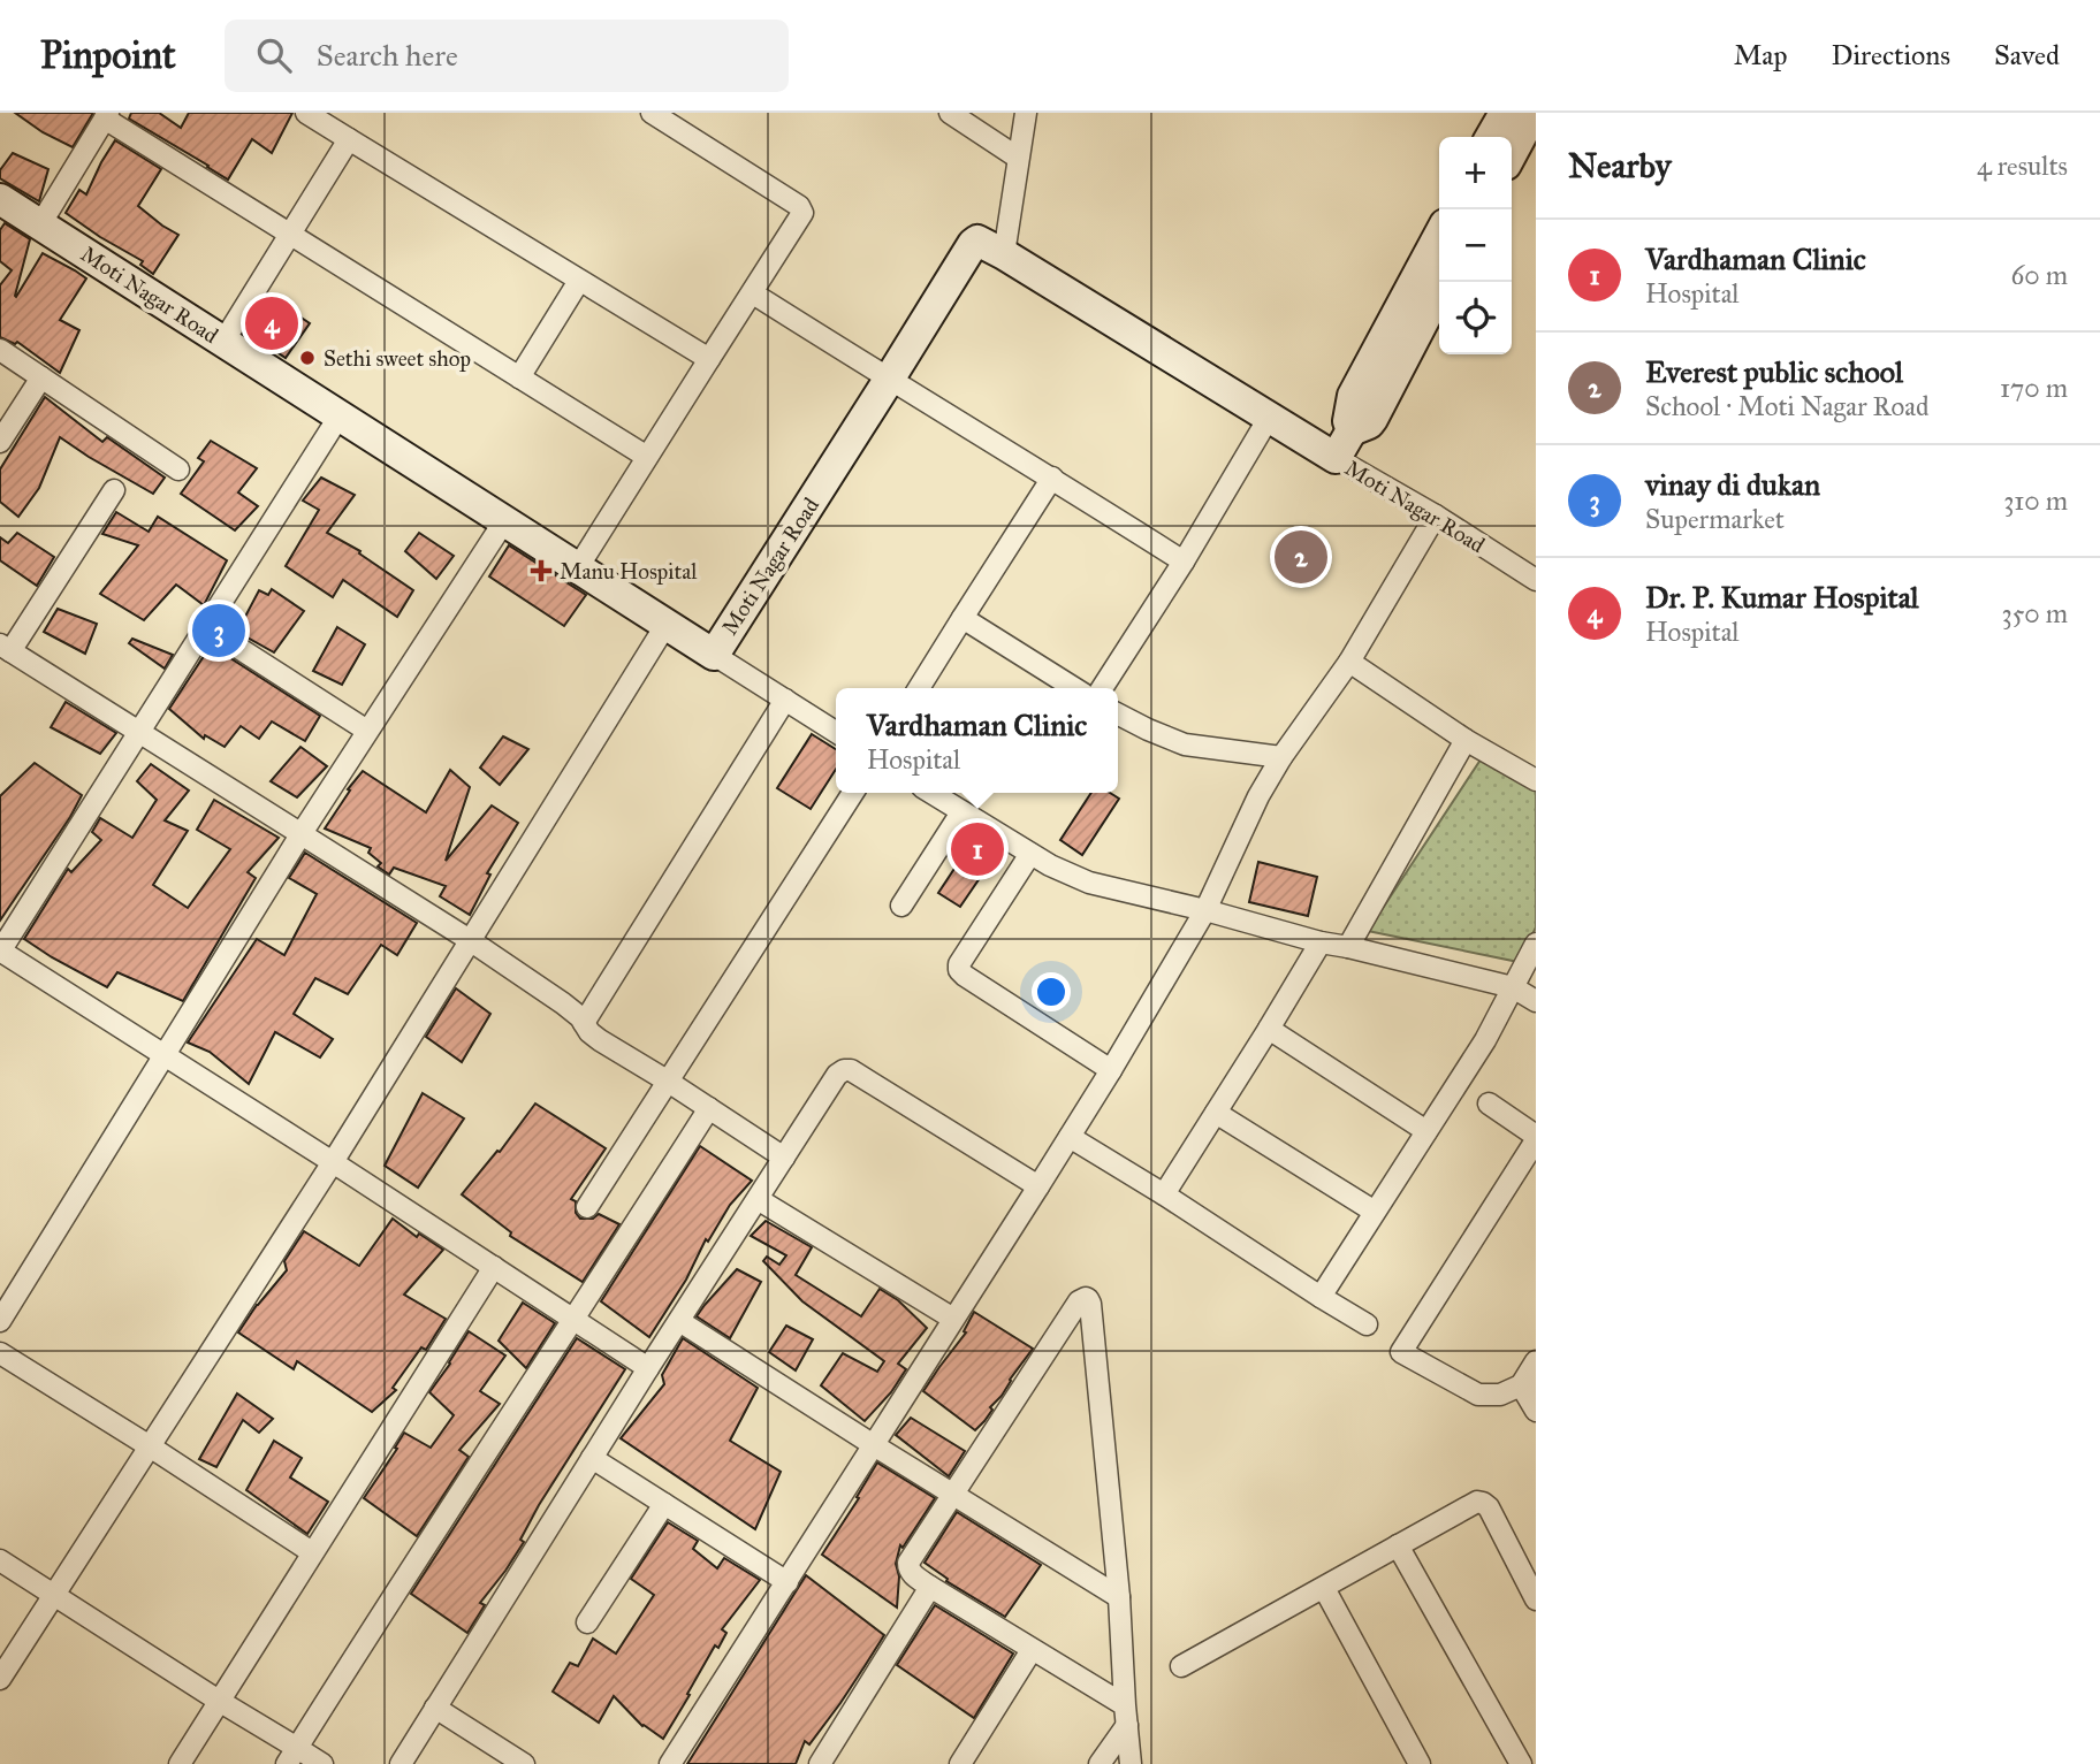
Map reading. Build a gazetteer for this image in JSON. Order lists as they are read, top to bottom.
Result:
{
  "streets": {
    "street": ["Moti Nagar Road"]
  },
  "places": {
    "other": ["Sethi sweet shop"],
    "health": ["Manu Hospital"]
  },
  "page": {
    "header": "Pinpoint",
    "search": "Search here",
    "nav": ["Map", "Directions", "Saved"],
    "heading": ["Nearby", "4 results"],
    "map_buttons": ["+", "−"],
    "list": [
      {
        "mark": "1",
        "name": "Vardhaman Clinic",
        "note": "Hospital",
        "value": "60 m"
      },
      {
        "mark": "2",
        "name": "Everest public school",
        "note": "School · Moti Nagar Road",
        "value": "170 m"
      },
      {
        "mark": "3",
        "name": "vinay di dukan",
        "note": "Supermarket",
        "value": "310 m"
      },
      {
        "mark": "4",
        "name": "Dr. P. Kumar Hospital",
        "note": "Hospital",
        "value": "350 m"
      }
    ],
    "pins": [
      "4",
      "2",
      "3",
      "1"
    ],
    "popup": ["Vardhaman Clinic", "Hospital"]
  }
}
